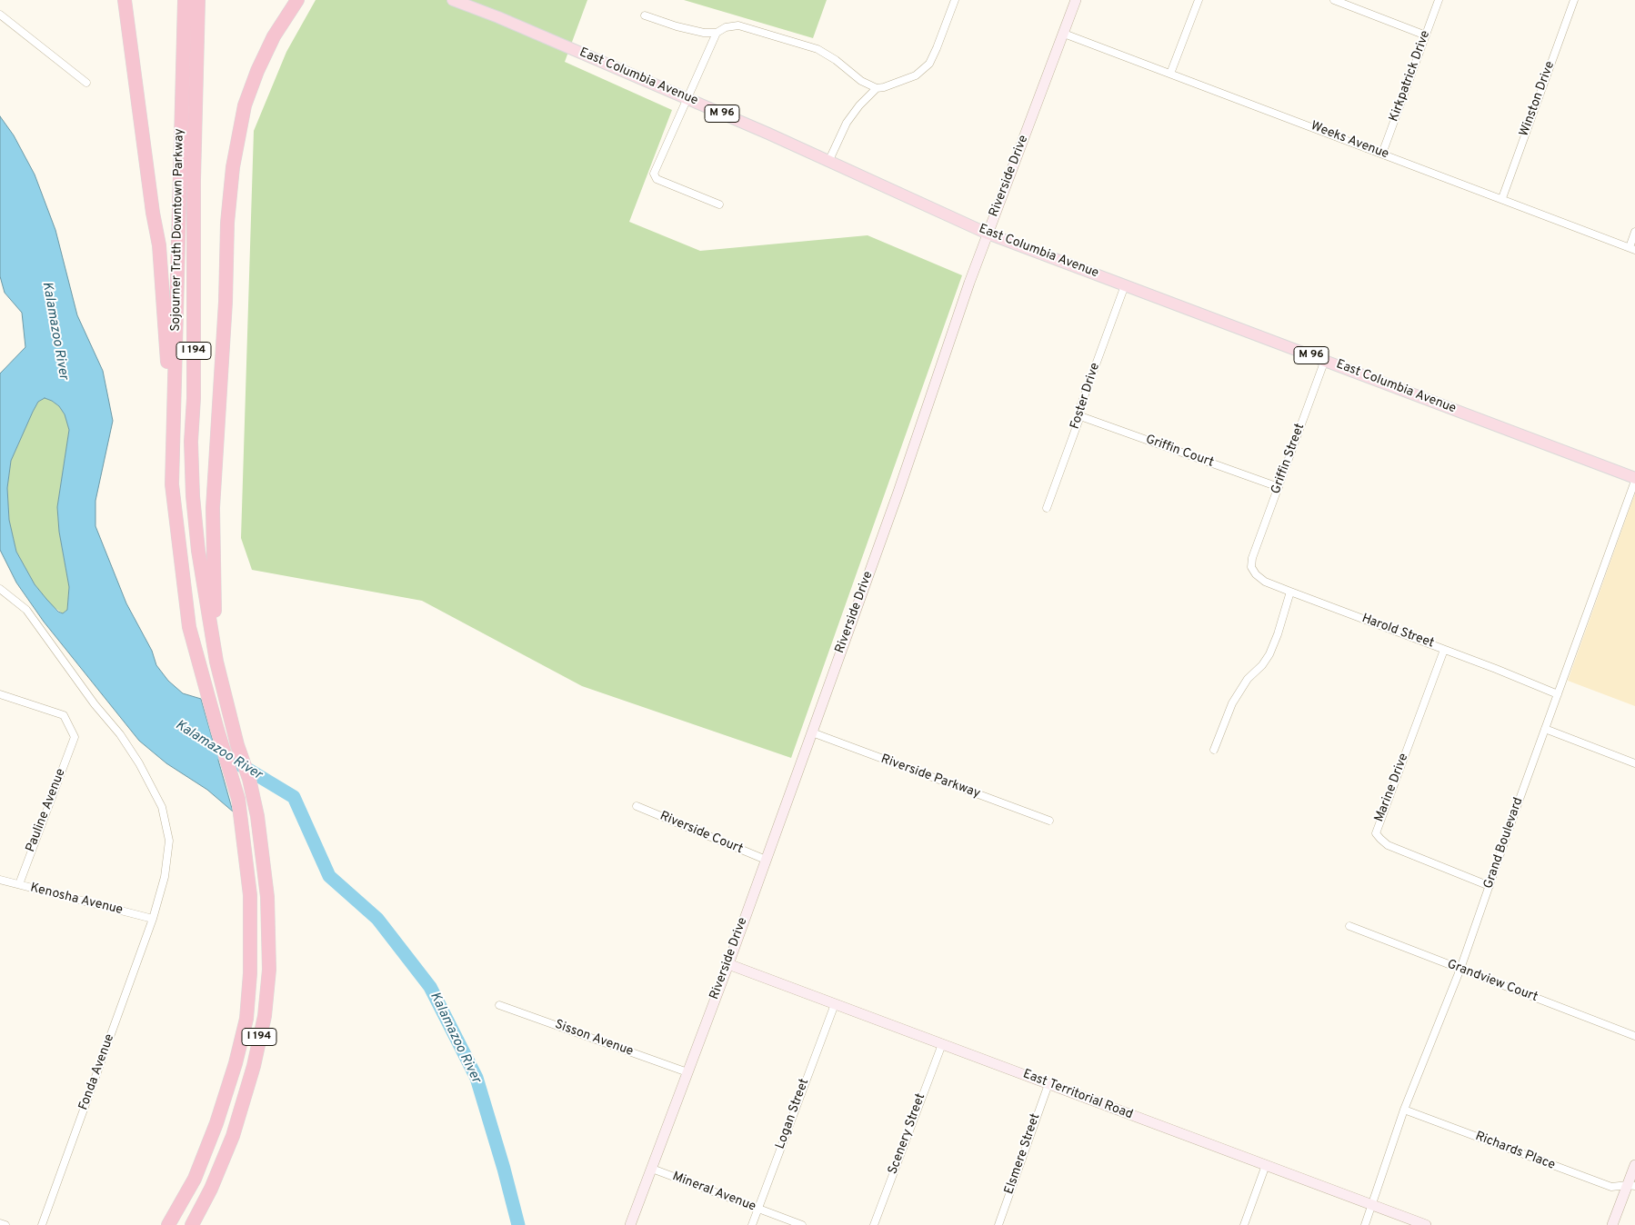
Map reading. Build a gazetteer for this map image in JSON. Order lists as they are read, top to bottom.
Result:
{
  "streets": {
    "highway": ["Sojourner Truth Downtown Parkway", "I 194"],
    "main road": ["East Columbia Avenue", "M 96"],
    "street": [
      "Kirkpatrick Drive",
      "Winston Drive",
      "Weeks Avenue",
      "Riverside Drive",
      "Foster Drive",
      "Griffin Court",
      "Griffin Street",
      "Harold Street",
      "Riverside Parkway",
      "Marine Drive",
      "Pauline Avenue",
      "Riverside Court",
      "Grand Boulevard",
      "Kenosha Avenue",
      "Grandview Court",
      "Sisson Avenue",
      "Fonda Avenue",
      "East Territorial Road",
      "Logan Street",
      "Scenery Street",
      "Richards Place",
      "Elsmere Street",
      "Mineral Avenue"
    ]
  },
  "crossings": [
    ["Kirkpatrick Drive", "Weeks Avenue"],
    ["East Columbia Avenue", "Riverside Drive"],
    ["East Columbia Avenue", "Foster Drive"],
    ["East Columbia Avenue", "Griffin Street"],
    ["East Columbia Avenue", "Grand Boulevard"],
    ["Winston Drive", "Weeks Avenue"],
    ["Weeks Avenue", "Riverside Drive"],
    ["Riverside Drive", "Riverside Parkway"],
    ["Riverside Drive", "Riverside Court"],
    ["Riverside Drive", "Sisson Avenue"],
    ["Riverside Drive", "East Territorial Road"],
    ["Riverside Drive", "Mineral Avenue"],
    ["Foster Drive", "Griffin Court"],
    ["Griffin Court", "Griffin Street"],
    ["Griffin Street", "Harold Street"],
    ["Harold Street", "Marine Drive"],
    ["Harold Street", "Grand Boulevard"],
    ["Marine Drive", "Grand Boulevard"],
    ["Pauline Avenue", "Kenosha Avenue"],
    ["Grand Boulevard", "Grandview Court"],
    ["Grand Boulevard", "East Territorial Road"],
    ["Grand Boulevard", "Richards Place"],
    ["Kenosha Avenue", "Fonda Avenue"],
    ["East Territorial Road", "Logan Street"],
    ["East Territorial Road", "Scenery Street"],
    ["East Territorial Road", "Elsmere Street"],
    ["Logan Street", "Mineral Avenue"]
  ],
  "water": ["Kalamazoo River"]
}
